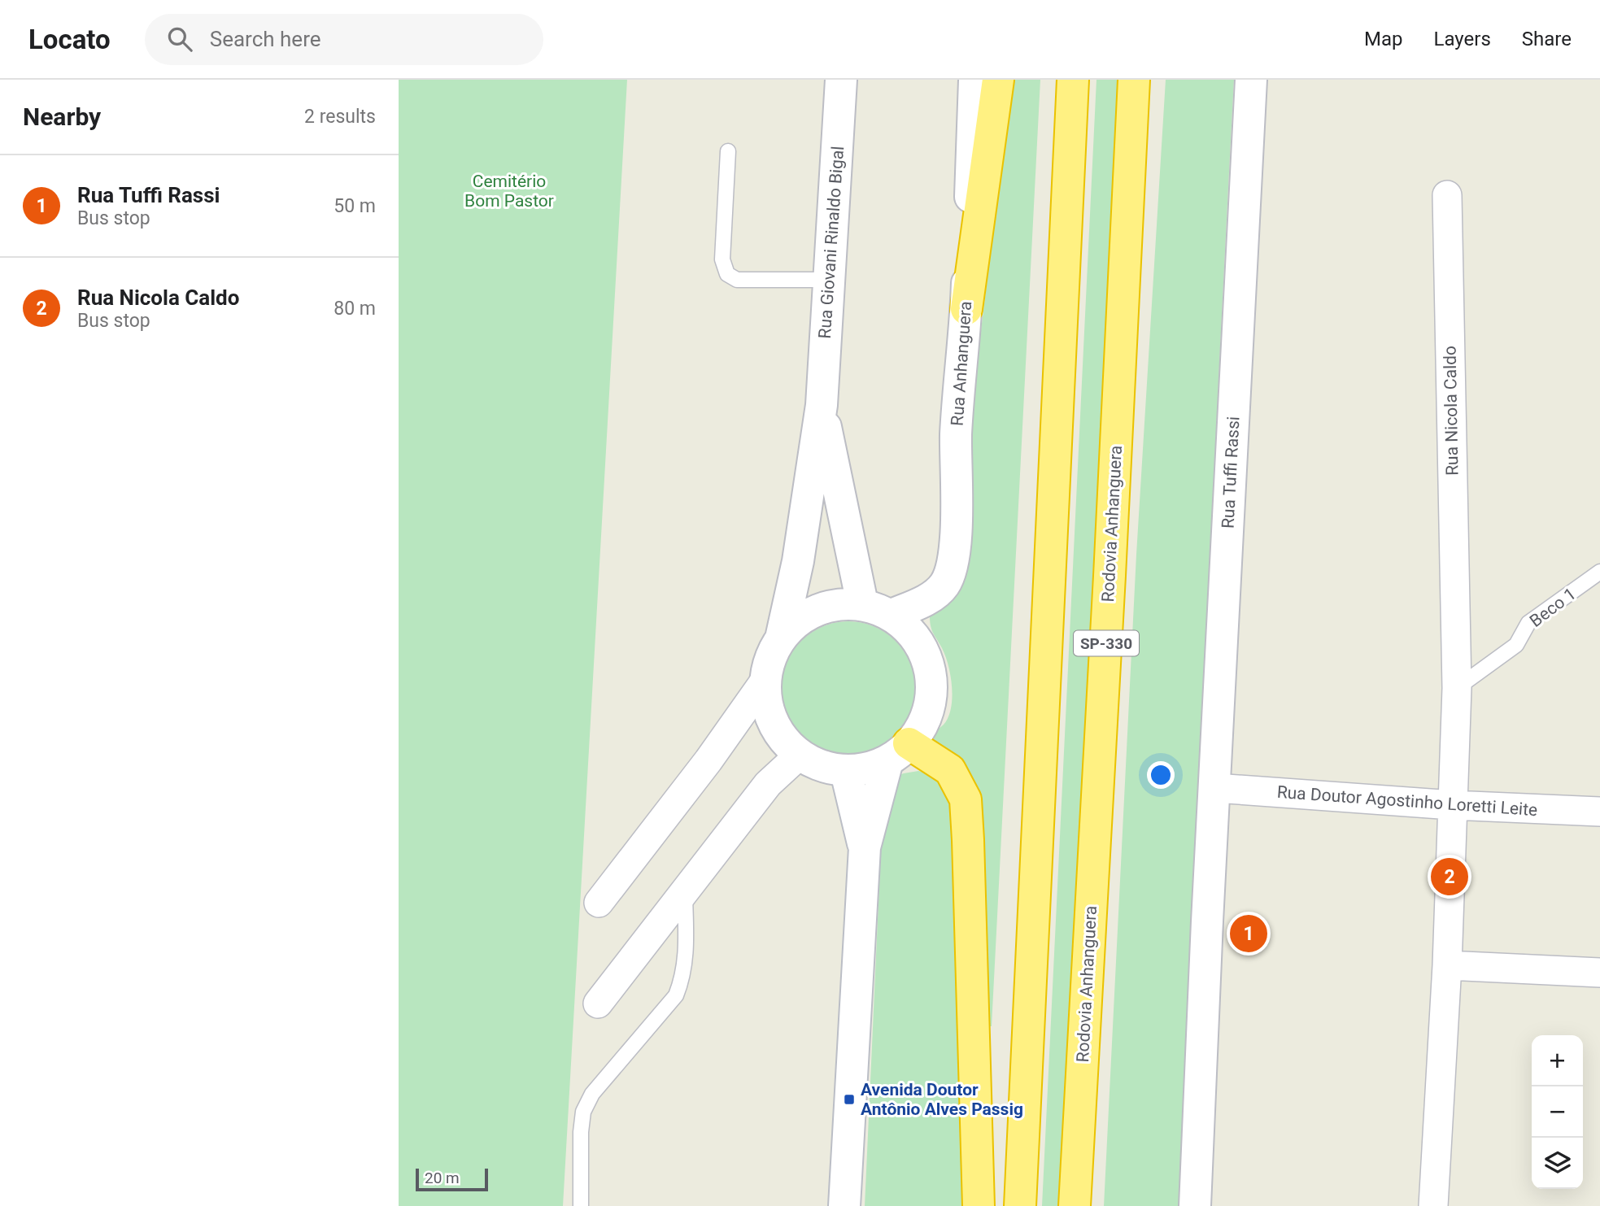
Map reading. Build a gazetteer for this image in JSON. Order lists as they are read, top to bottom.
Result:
{
  "streets": {
    "highway": ["Rodovia Anhanguera", "SP-330"],
    "street": [
      "Rua Giovani Rinaldo Bigal",
      "Rua Anhanguera",
      "Rua Nicola Caldo",
      "Rua Tuffi Rassi",
      "Rua Doutor Agostinho Loretti Leite"
    ],
    "lane": ["Beco 1"]
  },
  "crossings": [
    ["Rua Giovani Rinaldo Bigal", "Rua Anhanguera"],
    ["Rua Nicola Caldo", "Beco 1"],
    ["Rua Nicola Caldo", "Rua Doutor Agostinho Loretti Leite"],
    ["Rua Tuffi Rassi", "Rua Doutor Agostinho Loretti Leite"]
  ],
  "parks": ["Cemitério Bom Pastor"],
  "places": {
    "transit": ["Avenida Doutor Antônio Alves Passig"]
  },
  "scale_bar": "20 m",
  "page": {
    "header": "Locato",
    "search": "Search here",
    "nav": ["Map", "Layers", "Share"],
    "heading": ["Nearby", "2 results"],
    "list": [
      {
        "mark": "1",
        "name": "Rua Tuffi Rassi",
        "note": "Bus stop",
        "value": "50 m"
      },
      {
        "mark": "2",
        "name": "Rua Nicola Caldo",
        "note": "Bus stop",
        "value": "80 m"
      }
    ],
    "pins": ["2", "1"],
    "map_buttons": ["+", "−"],
    "scale": "20 m"
  }
}
